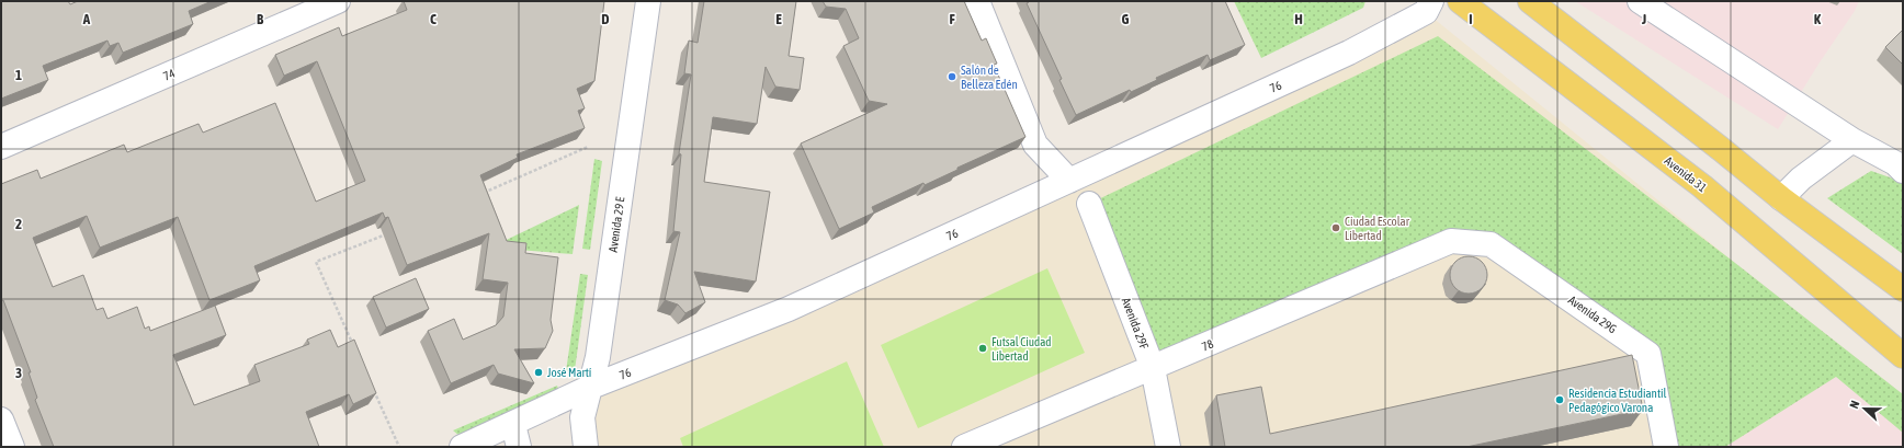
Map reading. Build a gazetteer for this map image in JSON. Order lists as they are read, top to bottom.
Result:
{
  "streets": {
    "main road": ["Avenida 31"],
    "street": [
      "74",
      "76",
      "Avenida 29 E",
      "Avenida 29G",
      "Avenida 29F",
      "78"
    ]
  },
  "crossings": [
    ["76", "Avenida 29 E"],
    ["Avenida 29G", "78"],
    ["Avenida 29F", "78"]
  ],
  "places": [
    "Salón de Belleza Edén",
    "Ciudad Escolar Libertad",
    "Futsal Ciudad Libertad",
    "José Martí",
    "Residencia Estudiantil Pedagógico Varona"
  ],
  "north": "left",
  "grid": {
    "columns": [
      "A",
      "B",
      "C",
      "D",
      "E",
      "F",
      "G",
      "H",
      "I",
      "J",
      "K"
    ],
    "rows": ["1", "2", "3"]
  }
}
